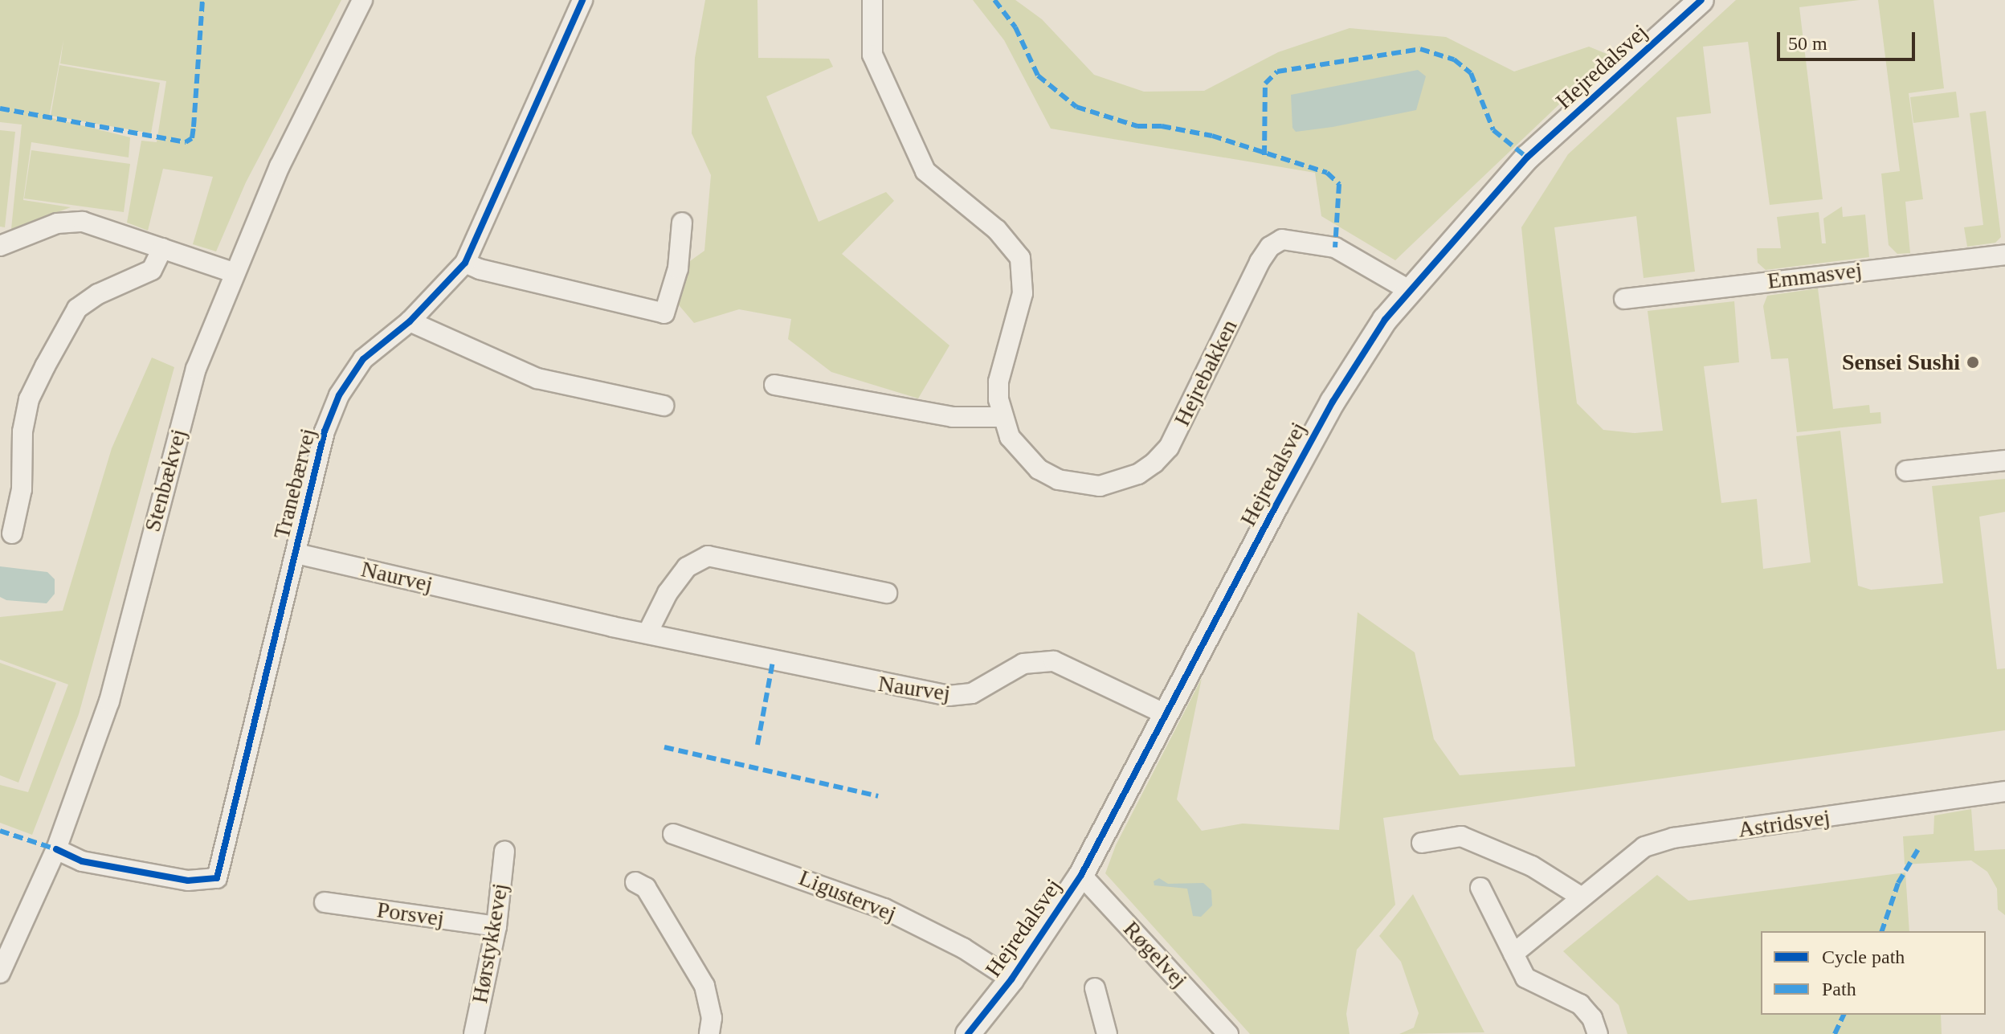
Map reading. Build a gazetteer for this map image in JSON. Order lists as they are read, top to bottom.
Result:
{
  "streets": {
    "street": [
      "Hejredalsvej",
      "Emmasvej",
      "Hejrebakken",
      "Stenbækvej",
      "Tranebærvej",
      "Naurvej",
      "Astridsvej",
      "Ligustervej",
      "Porsvej",
      "Hørstykkevej",
      "Røgelvej"
    ]
  },
  "crossings": [
    ["Hejredalsvej", "Hejrebakken"],
    ["Hejredalsvej", "Naurvej"],
    ["Hejredalsvej", "Ligustervej"],
    ["Hejredalsvej", "Røgelvej"],
    ["Stenbækvej", "Tranebærvej"],
    ["Tranebærvej", "Naurvej"],
    ["Porsvej", "Hørstykkevej"]
  ],
  "places": ["Sensei Sushi"],
  "legend": ["Cycle path", "Path"],
  "scale_bar": "50 m"
}
